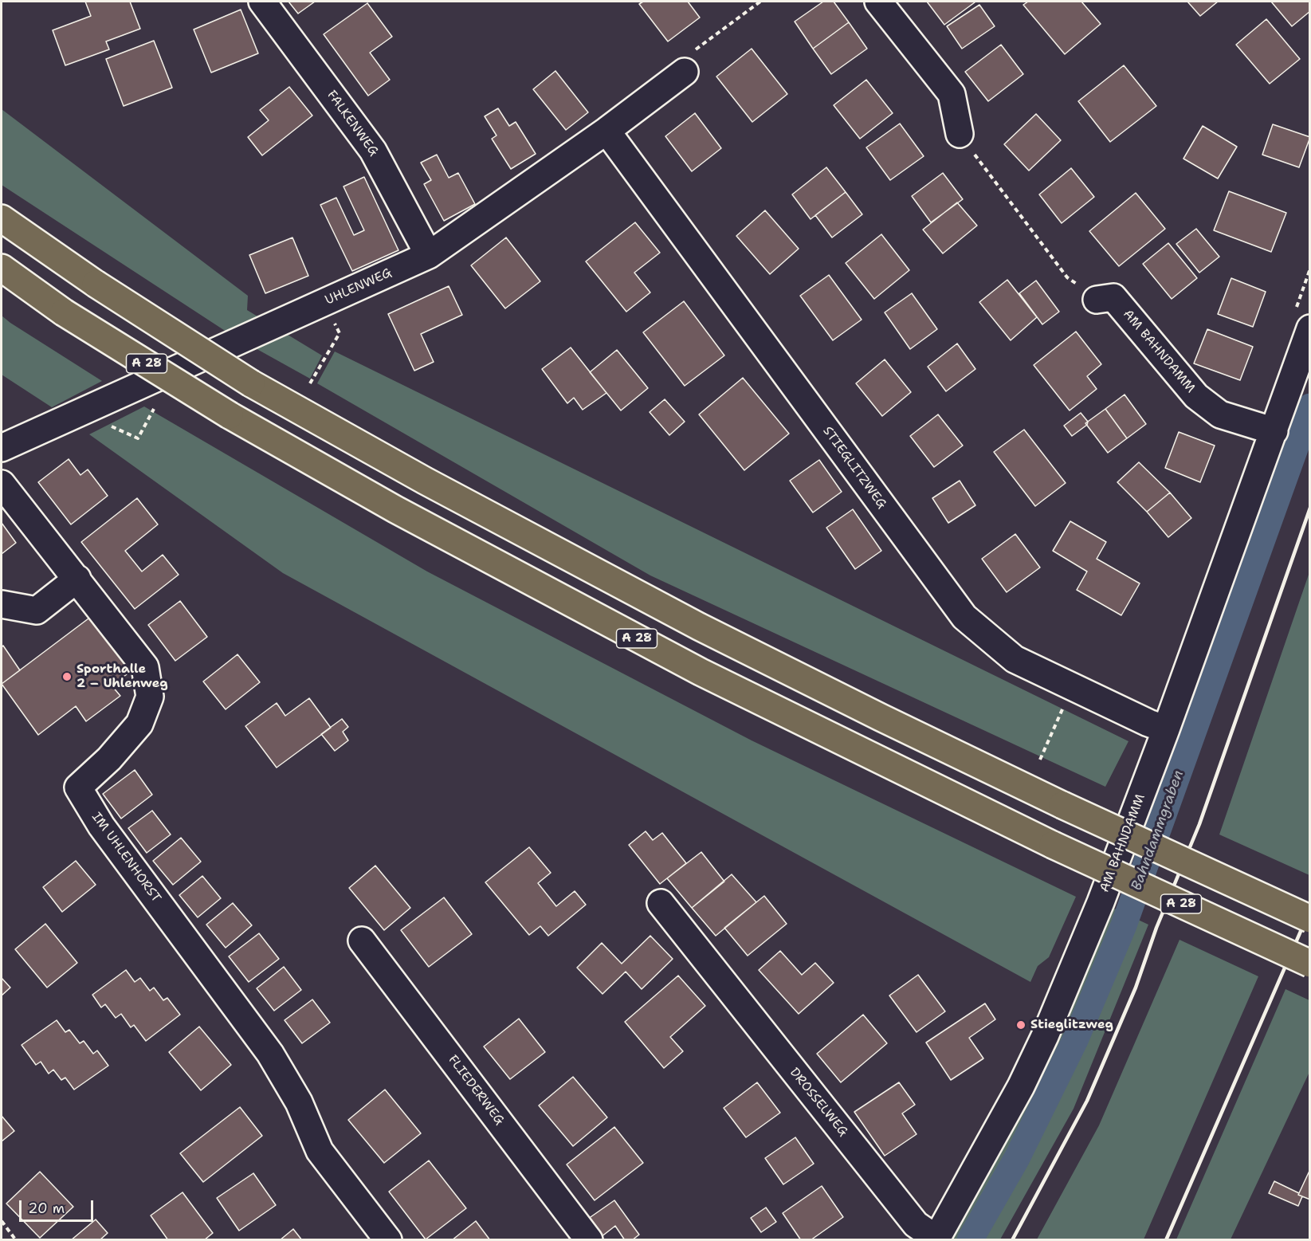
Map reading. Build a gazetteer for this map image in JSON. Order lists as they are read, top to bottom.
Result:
{
  "streets": {
    "highway": ["A 28"],
    "street": [
      "FALKENWEG",
      "UHLENWEG",
      "AM BAHNDAMM",
      "STIEGLITZWEG",
      "IM UHLENHORST",
      "FLIEDERWEG",
      "DROSSELWEG"
    ]
  },
  "crossings": [
    ["FALKENWEG", "UHLENWEG"],
    ["UHLENWEG", "STIEGLITZWEG"],
    ["AM BAHNDAMM", "STIEGLITZWEG"],
    ["AM BAHNDAMM", "DROSSELWEG"]
  ],
  "water": ["Bahndammgraben"],
  "places": ["Sporthalle 2 – Uhlenweg", "Stieglitzweg"],
  "scale_bar": "20 m"
}
